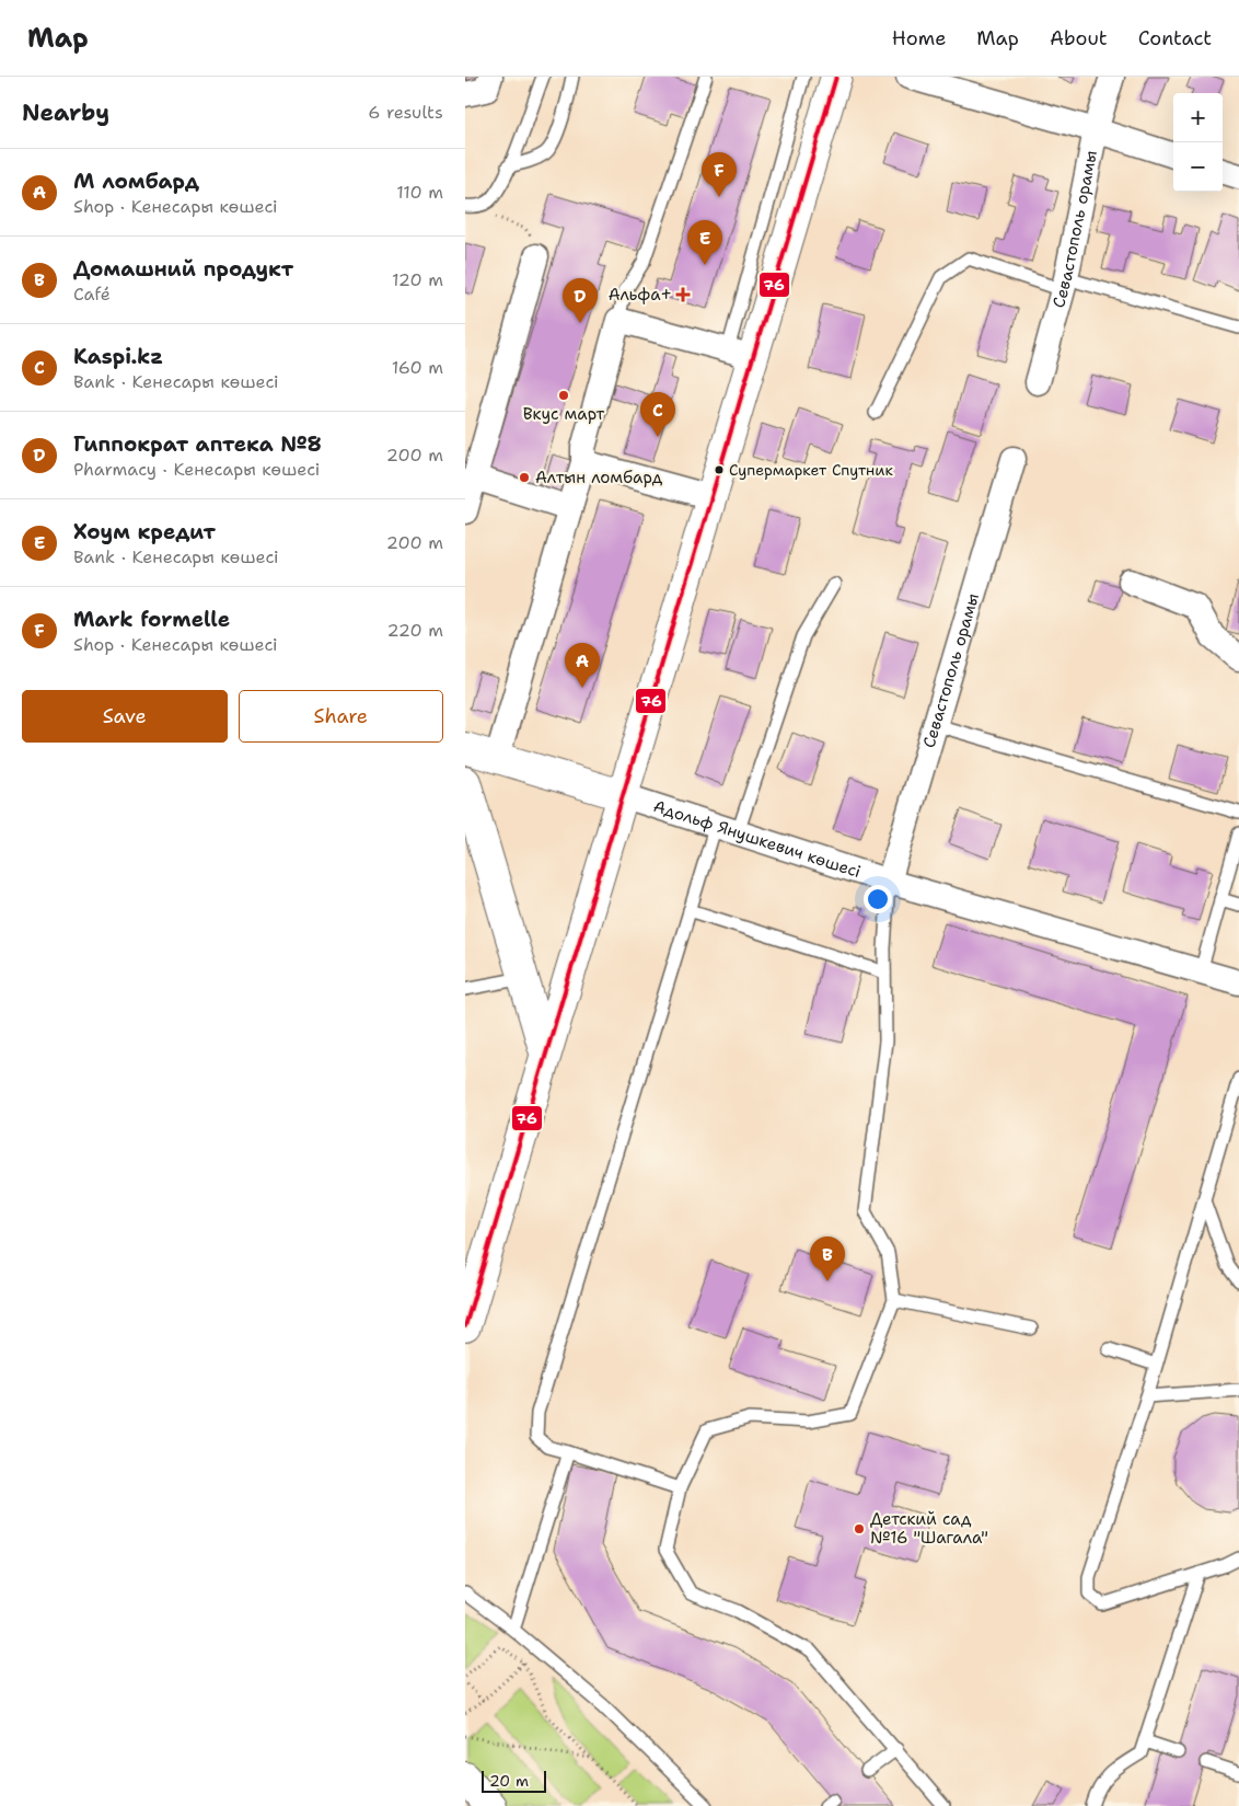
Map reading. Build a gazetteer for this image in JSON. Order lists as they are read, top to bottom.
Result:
{
  "streets": {
    "main road": ["Адольф Янушкевич көшесі"],
    "street": ["Севастополь орамы"]
  },
  "crossings": [
    ["Севастополь орамы", "Адольф Янушкевич көшесі"]
  ],
  "places": {
    "health": ["Альфа+"],
    "other": [
      "Вкус март",
      "Супермаркет Спутник",
      "Алтын ломбард",
      "Детский сад №16 \"Шагала\""
    ]
  },
  "lines": ["transit line 76"],
  "scale_bar": "20 m",
  "page": {
    "header": "Map",
    "nav": [
      "Home",
      "Map",
      "About",
      "Contact"
    ],
    "heading": ["Nearby", "6 results"],
    "map_buttons": ["+", "−"],
    "list": [
      {
        "mark": "A",
        "name": "М ломбард",
        "note": "Shop · Кенесары көшесі",
        "value": "110 m"
      },
      {
        "mark": "B",
        "name": "Домашний продукт",
        "note": "Café",
        "value": "120 m"
      },
      {
        "mark": "C",
        "name": "Kaspi.kz",
        "note": "Bank · Кенесары көшесі",
        "value": "160 m"
      },
      {
        "mark": "D",
        "name": "Гиппократ аптека №8",
        "note": "Pharmacy · Кенесары көшесі",
        "value": "200 m"
      },
      {
        "mark": "E",
        "name": "Хоум кредит",
        "note": "Bank · Кенесары көшесі",
        "value": "200 m"
      },
      {
        "mark": "F",
        "name": "Mark formelle",
        "note": "Shop · Кенесары көшесі",
        "value": "220 m"
      }
    ],
    "pins": [
      "F",
      "E",
      "D",
      "C",
      "A",
      "B"
    ],
    "buttons": ["Save", "Share"],
    "scale": "20 m"
  }
}
